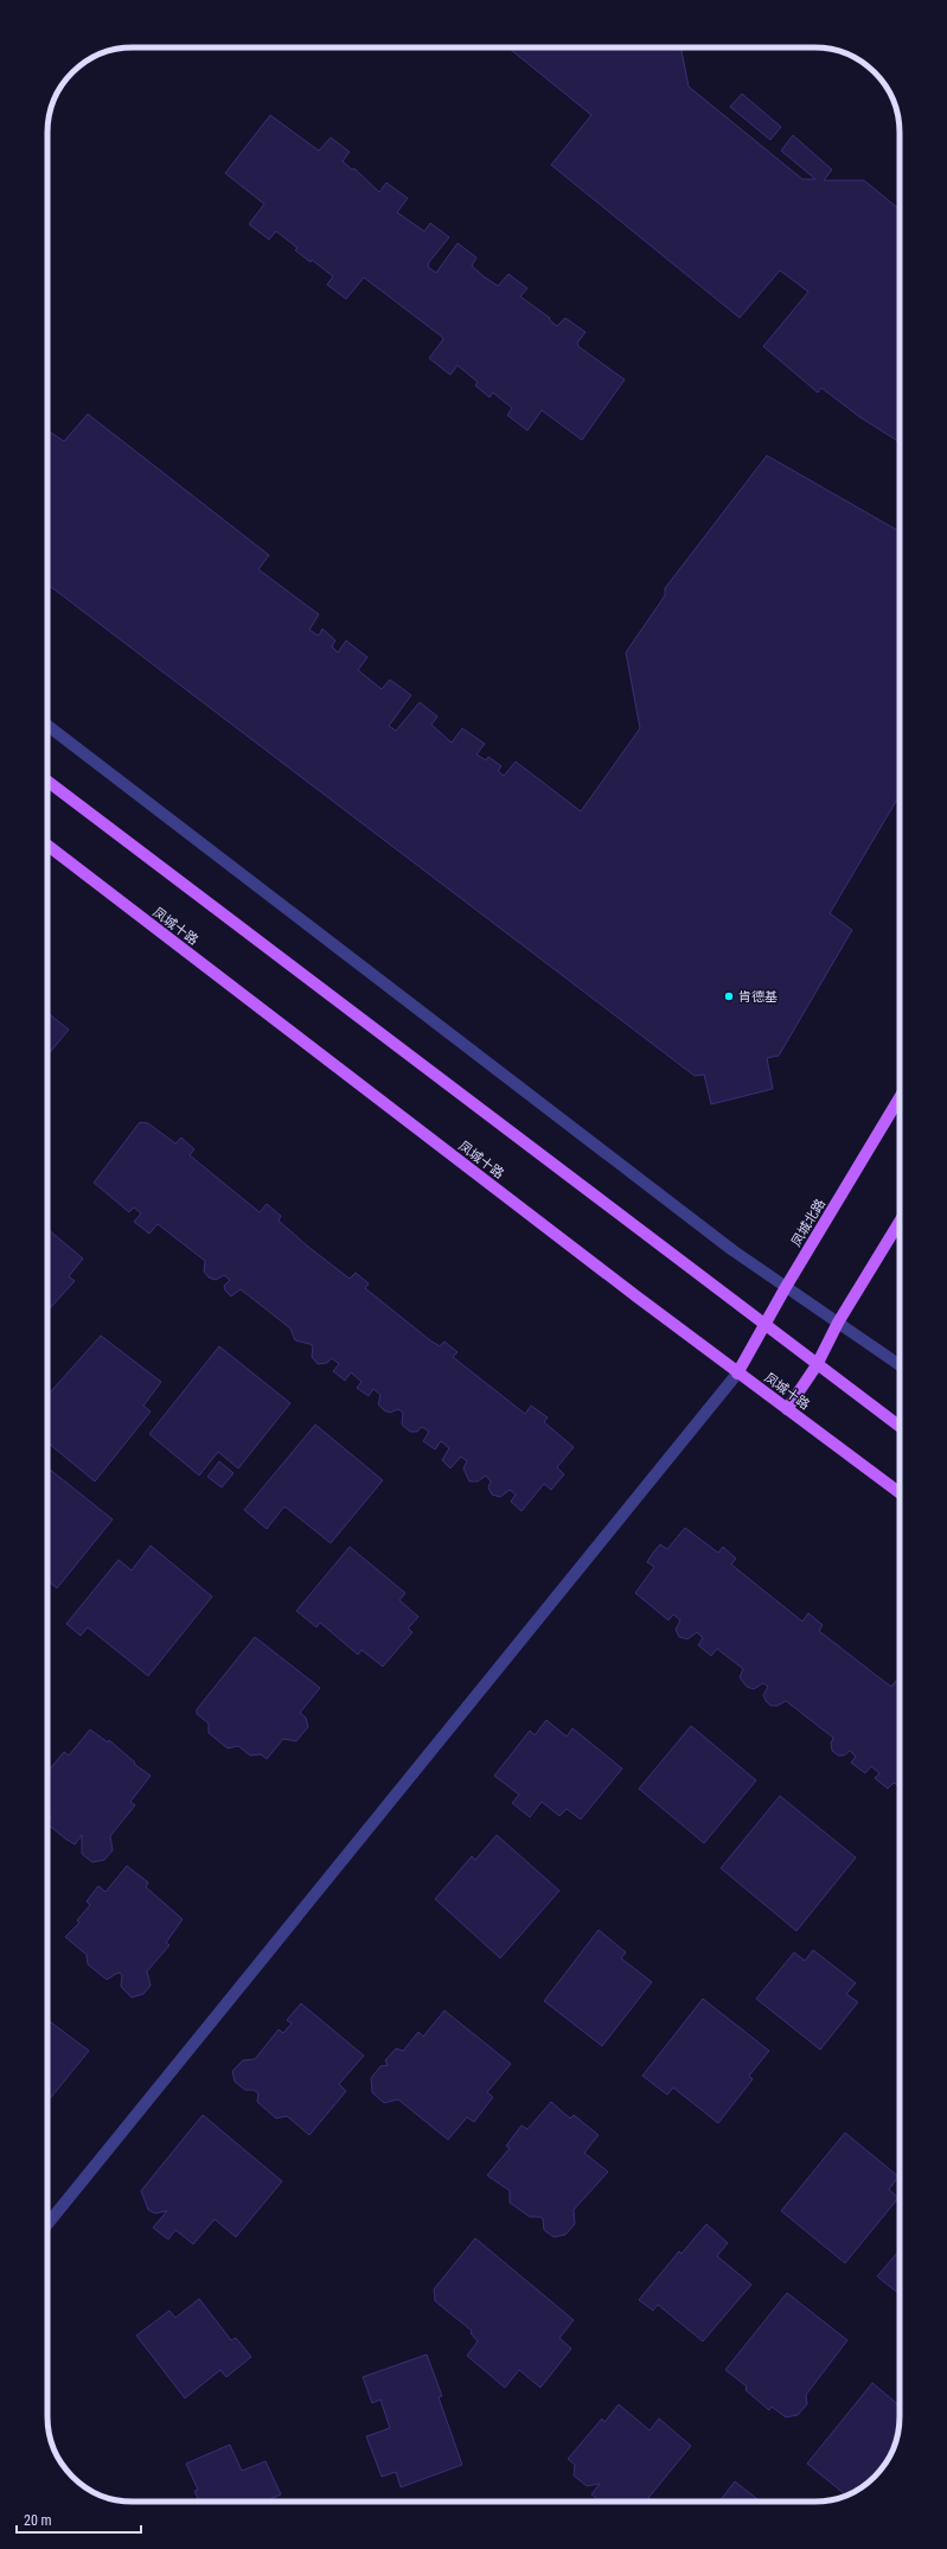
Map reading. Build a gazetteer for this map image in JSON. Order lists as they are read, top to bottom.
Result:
{
  "streets": {
    "main road": ["凤城十路", "凤城北路"]
  },
  "crossings": [
    ["凤城十路", "凤城北路"]
  ],
  "places": ["肯德基"],
  "scale_bar": "20 m"
}
